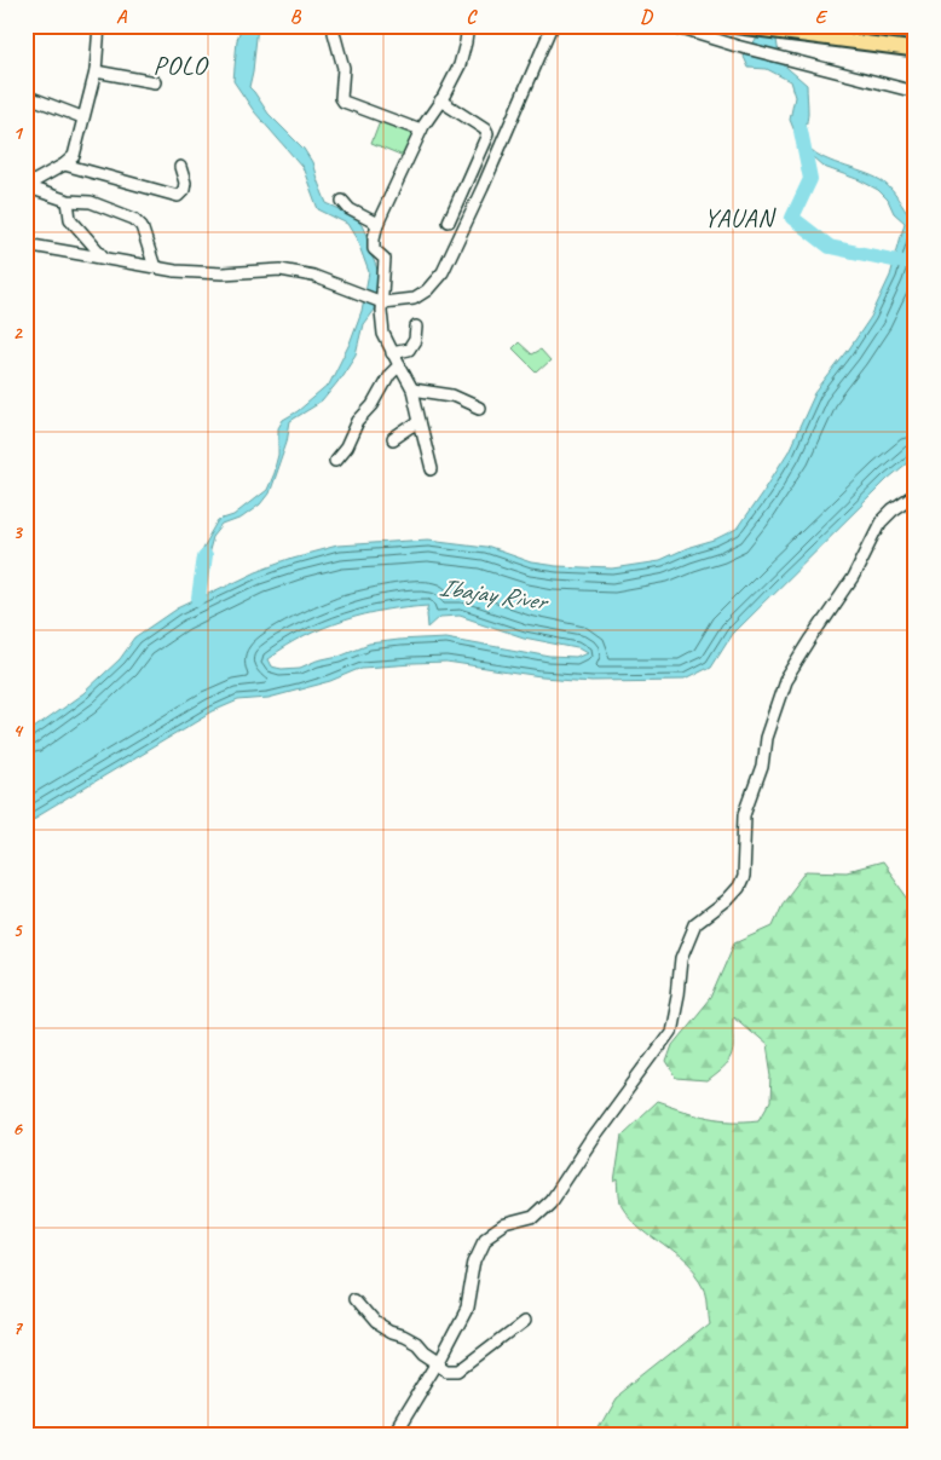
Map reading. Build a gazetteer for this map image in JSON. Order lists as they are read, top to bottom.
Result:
{
  "districts": ["POLO", "YAUAN"],
  "water": ["Ibajay River"],
  "grid": {
    "columns": [
      "A",
      "B",
      "C",
      "D",
      "E"
    ],
    "rows": [
      "1",
      "2",
      "3",
      "4",
      "5",
      "6",
      "7"
    ]
  }
}
